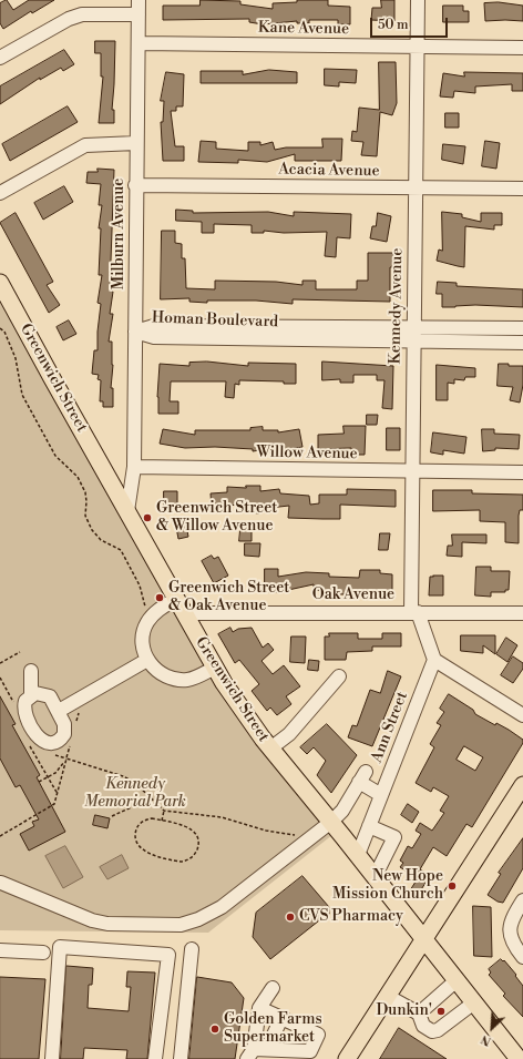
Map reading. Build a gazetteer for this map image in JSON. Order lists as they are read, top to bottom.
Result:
{
  "streets": {
    "main road": ["Greenwich Street"],
    "street": [
      "Kane Avenue",
      "Acacia Avenue",
      "Milburn Avenue",
      "Kennedy Avenue",
      "Homan Boulevard",
      "Willow Avenue",
      "Oak Avenue",
      "Ann Street"
    ]
  },
  "crossings": [
    ["Kane Avenue", "Milburn Avenue"],
    ["Kane Avenue", "Kennedy Avenue"],
    ["Acacia Avenue", "Milburn Avenue"],
    ["Acacia Avenue", "Kennedy Avenue"],
    ["Milburn Avenue", "Homan Boulevard"],
    ["Milburn Avenue", "Willow Avenue"],
    ["Kennedy Avenue", "Homan Boulevard"],
    ["Kennedy Avenue", "Willow Avenue"],
    ["Kennedy Avenue", "Oak Avenue"],
    ["Greenwich Street", "Oak Avenue"],
    ["Greenwich Street", "Ann Street"]
  ],
  "parks": ["Kennedy Memorial Park"],
  "places": [
    "Greenwich Street & Willow Avenue",
    "Greenwich Street & Oak Avenue",
    "New Hope Mission Church",
    "CVS Pharmacy",
    "Dunkin'",
    "Golden Farms Supermarket"
  ],
  "scale_bar": "50 m",
  "north": "bottom left"
}
